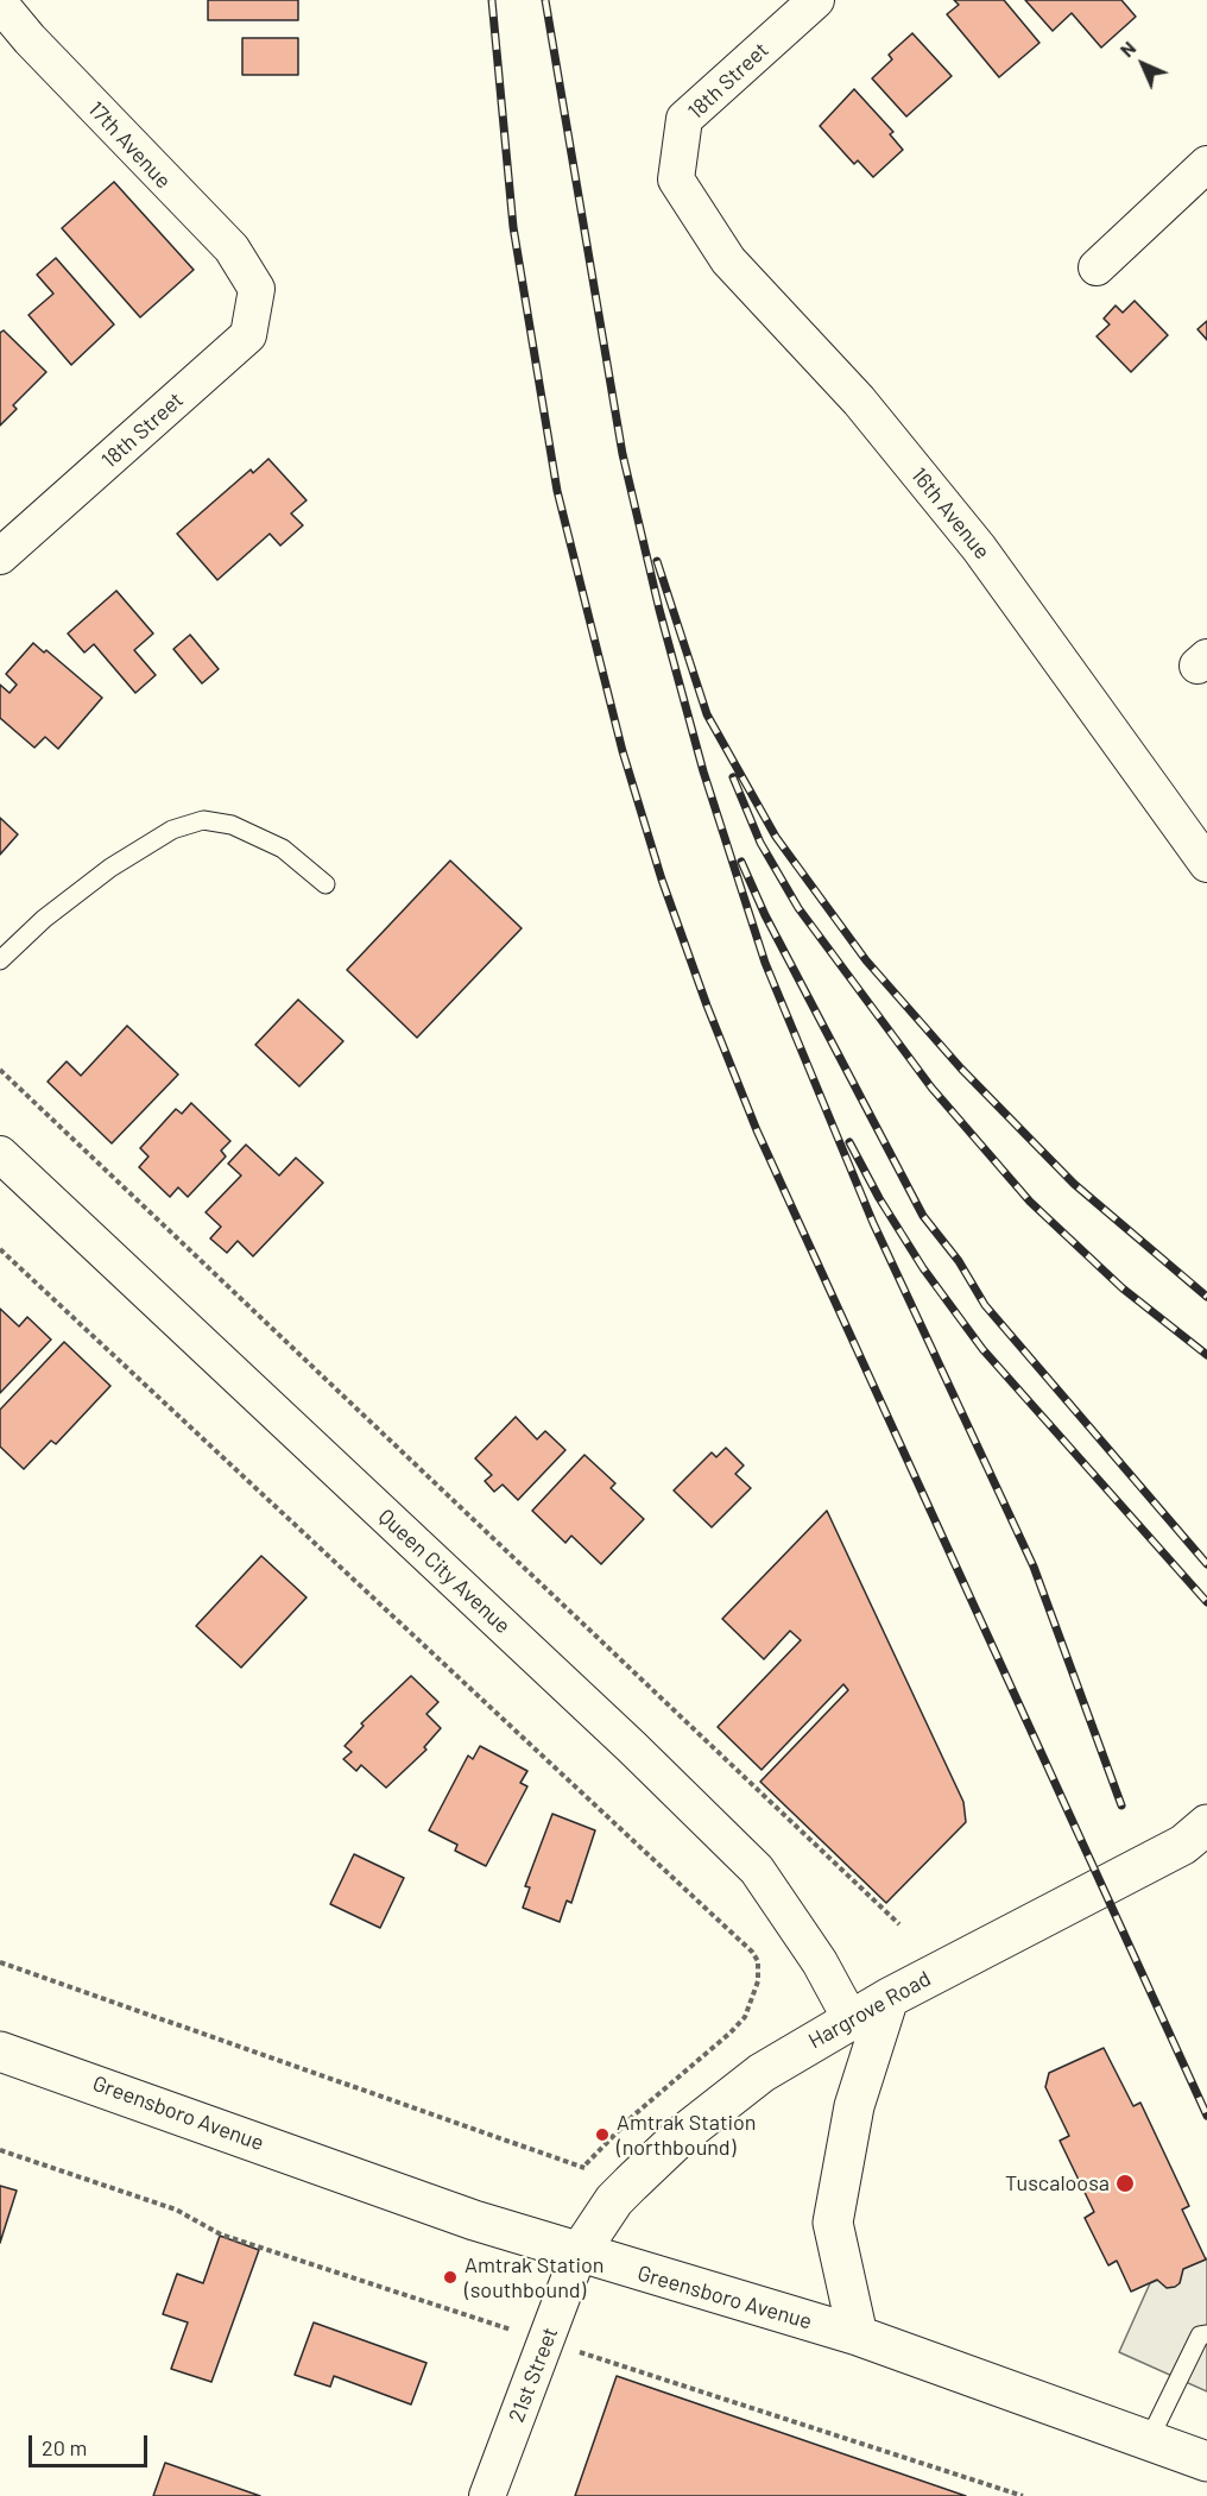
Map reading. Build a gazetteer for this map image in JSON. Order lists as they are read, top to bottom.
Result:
{
  "streets": {
    "main road": ["Hargrove Road", "Greensboro Avenue"],
    "street": [
      "18th Street",
      "17th Avenue",
      "16th Avenue",
      "Queen City Avenue",
      "21st Street"
    ]
  },
  "crossings": [
    ["18th Street", "17th Avenue"],
    ["18th Street", "16th Avenue"],
    ["Queen City Avenue", "Hargrove Road"],
    ["Hargrove Road", "Greensboro Avenue"],
    ["Hargrove Road", "21st Street"],
    ["Greensboro Avenue", "21st Street"]
  ],
  "places": ["Amtrak Station (northbound)", "Tuscaloosa", "Amtrak Station (southbound)"],
  "scale_bar": "20 m",
  "north": "top left"
}
